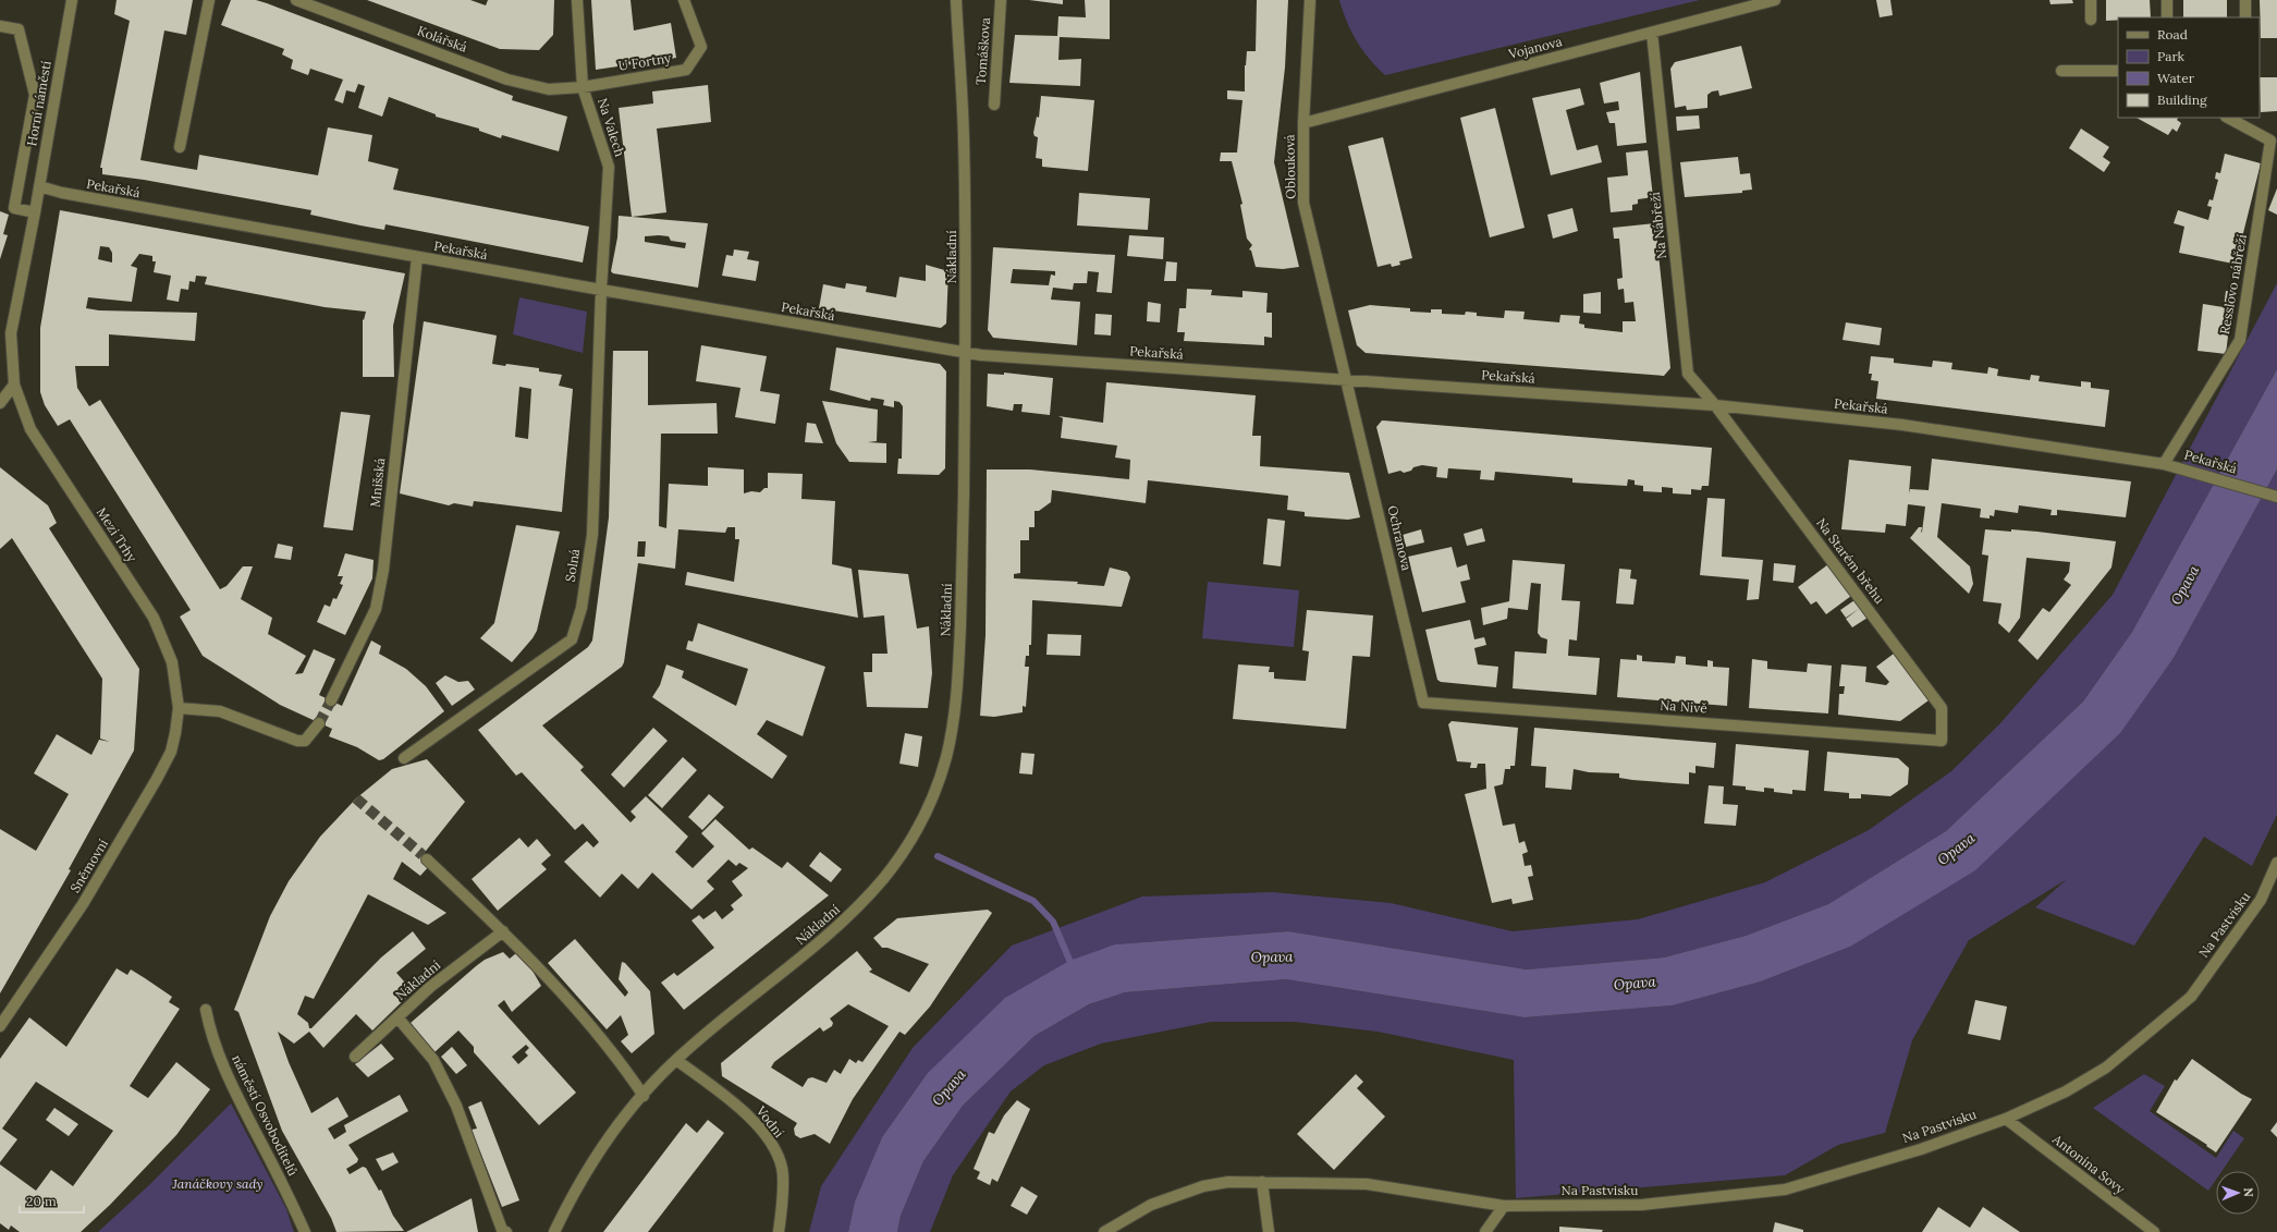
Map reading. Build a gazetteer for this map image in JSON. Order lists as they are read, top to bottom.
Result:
{
  "streets": {
    "street": [
      "Kolářská",
      "Vojanova",
      "Tomáškova",
      "U Fortny",
      "Horní náměstí",
      "Na Valech",
      "Oblouková",
      "Pekařská",
      "Na Nábřeží",
      "Nákladní",
      "Resslovo nábřeží",
      "Mnišská",
      "Mezi Trhy",
      "Ochranova",
      "Na Starém břehu",
      "Solná",
      "Na Nivě",
      "Sněmovní",
      "Na Pastvisku",
      "náměstí Osvoboditelů",
      "Vodní",
      "Antonína Sovy"
    ]
  },
  "crossings": [
    ["Kolářská", "U Fortny"],
    ["Kolářská", "Na Valech"],
    ["Vojanova", "Oblouková"],
    ["Vojanova", "Na Nábřeží"],
    ["U Fortny", "Na Valech"],
    ["Horní náměstí", "Pekařská"],
    ["Horní náměstí", "Mezi Trhy"],
    ["Na Valech", "Pekařská"],
    ["Na Valech", "Solná"],
    ["Oblouková", "Pekařská"],
    ["Oblouková", "Ochranova"],
    ["Pekařská", "Na Nábřeží"],
    ["Pekařská", "Nákladní"],
    ["Pekařská", "Resslovo nábřeží"],
    ["Pekařská", "Mnišská"],
    ["Pekařská", "Ochranova"],
    ["Pekařská", "Na Starém břehu"],
    ["Pekařská", "Solná"],
    ["Na Nábřeží", "Na Starém břehu"],
    ["Nákladní", "Vodní"],
    ["Mezi Trhy", "Sněmovní"],
    ["Ochranova", "Na Nivě"],
    ["Na Starém břehu", "Na Nivě"],
    ["Na Pastvisku", "Antonína Sovy"]
  ],
  "water": ["Opava"],
  "parks": ["Janáčkovy sady"],
  "legend": [
    "Road",
    "Park",
    "Water",
    "Building"
  ],
  "scale_bar": "20 m",
  "north": "right"
}
